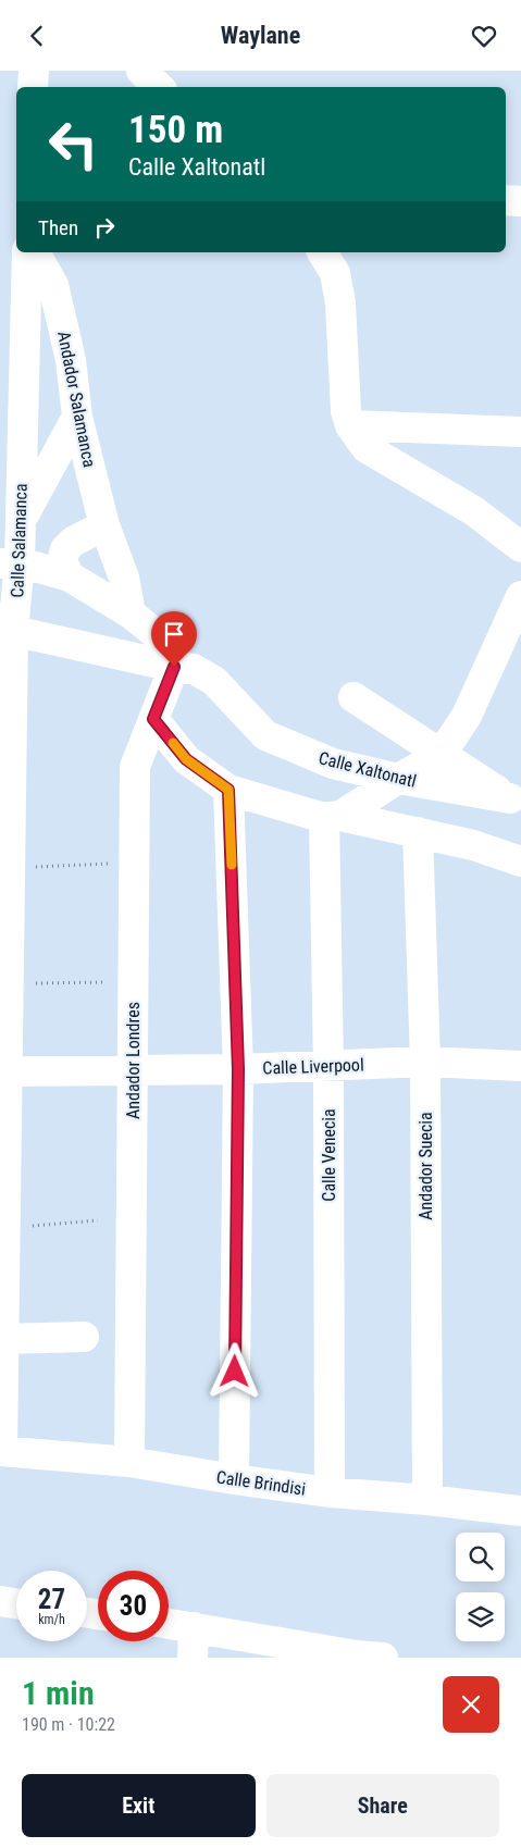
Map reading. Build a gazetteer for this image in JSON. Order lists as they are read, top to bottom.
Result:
{
  "streets": {
    "street": [
      "Andador Salamanca",
      "Calle Salamanca",
      "Calle Xaltonatl",
      "Andador Londres",
      "Calle Liverpool",
      "Calle Venecia",
      "Andador Suecia",
      "Calle Brindisi"
    ]
  },
  "crossings": [
    ["Calle Salamanca", "Calle Xaltonatl"],
    ["Calle Salamanca", "Calle Liverpool"],
    ["Calle Salamanca", "Calle Brindisi"],
    ["Calle Xaltonatl", "Andador Londres"],
    ["Andador Londres", "Calle Liverpool"],
    ["Andador Londres", "Calle Brindisi"],
    ["Calle Liverpool", "Calle Venecia"],
    ["Calle Liverpool", "Andador Suecia"],
    ["Calle Venecia", "Calle Brindisi"],
    ["Andador Suecia", "Calle Brindisi"]
  ],
  "page": {
    "header": "Waylane",
    "turn": ["150 m", "Calle Xaltonatl"],
    "then": "Then",
    "speed": "27 km/h",
    "limit": "30",
    "heading": ["1 min", "190 m · 10:22"],
    "buttons": ["Exit", "Share"]
  }
}
